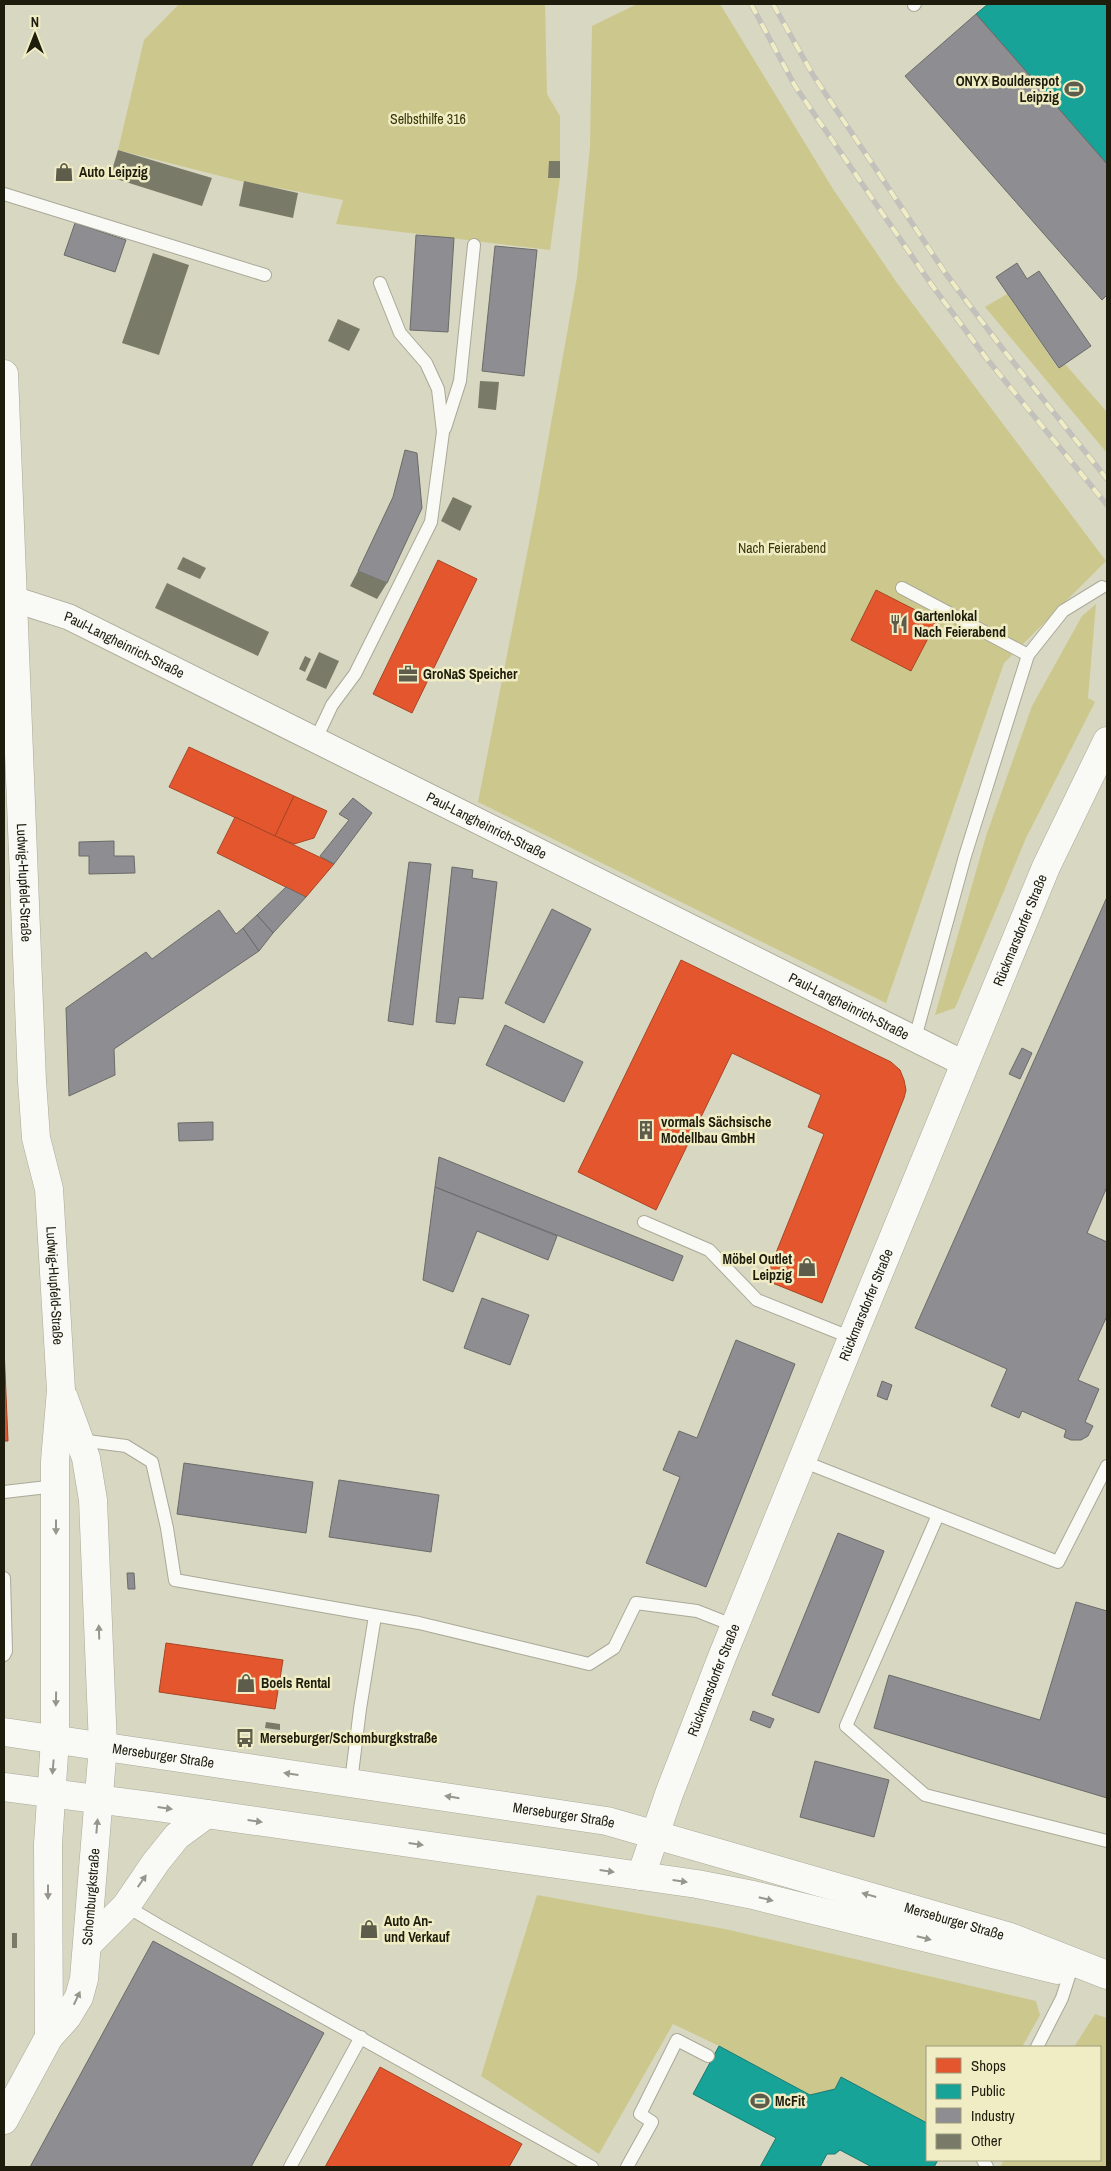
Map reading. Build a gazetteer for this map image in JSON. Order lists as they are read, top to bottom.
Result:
{
  "streets": {
    "main road": [
      "Ludwig-Hupfeld-Straße",
      "Rückmarsdorfer Straße",
      "Merseburger Straße",
      "Schomburgkstraße"
    ],
    "street": ["Paul-Langheinrich-Straße"]
  },
  "crossings": [
    ["Paul-Langheinrich-Straße", "Ludwig-Hupfeld-Straße"],
    ["Paul-Langheinrich-Straße", "Rückmarsdorfer Straße"],
    ["Ludwig-Hupfeld-Straße", "Merseburger Straße"],
    ["Ludwig-Hupfeld-Straße", "Schomburgkstraße"],
    ["Rückmarsdorfer Straße", "Merseburger Straße"],
    ["Merseburger Straße", "Schomburgkstraße"]
  ],
  "parks": ["Selbsthilfe 316", "Nach Feierabend"],
  "places": {
    "sports": ["ONYX Boulderspot Leipzig", "McFit"],
    "shop": [
      "Auto Leipzig",
      "Möbel Outlet Leipzig",
      "Boels Rental",
      "Auto An- und Verkauf"
    ],
    "restaurant": ["Gartenlokal Nach Feierabend"],
    "office": ["GroNaS Speicher"],
    "building": ["vormals Sächsische Modellbau GmbH"],
    "bus stop": ["Merseburger/Schomburgkstraße"]
  },
  "legend": [
    "Shops",
    "Public",
    "Industry",
    "Other"
  ],
  "north": "top"
}
